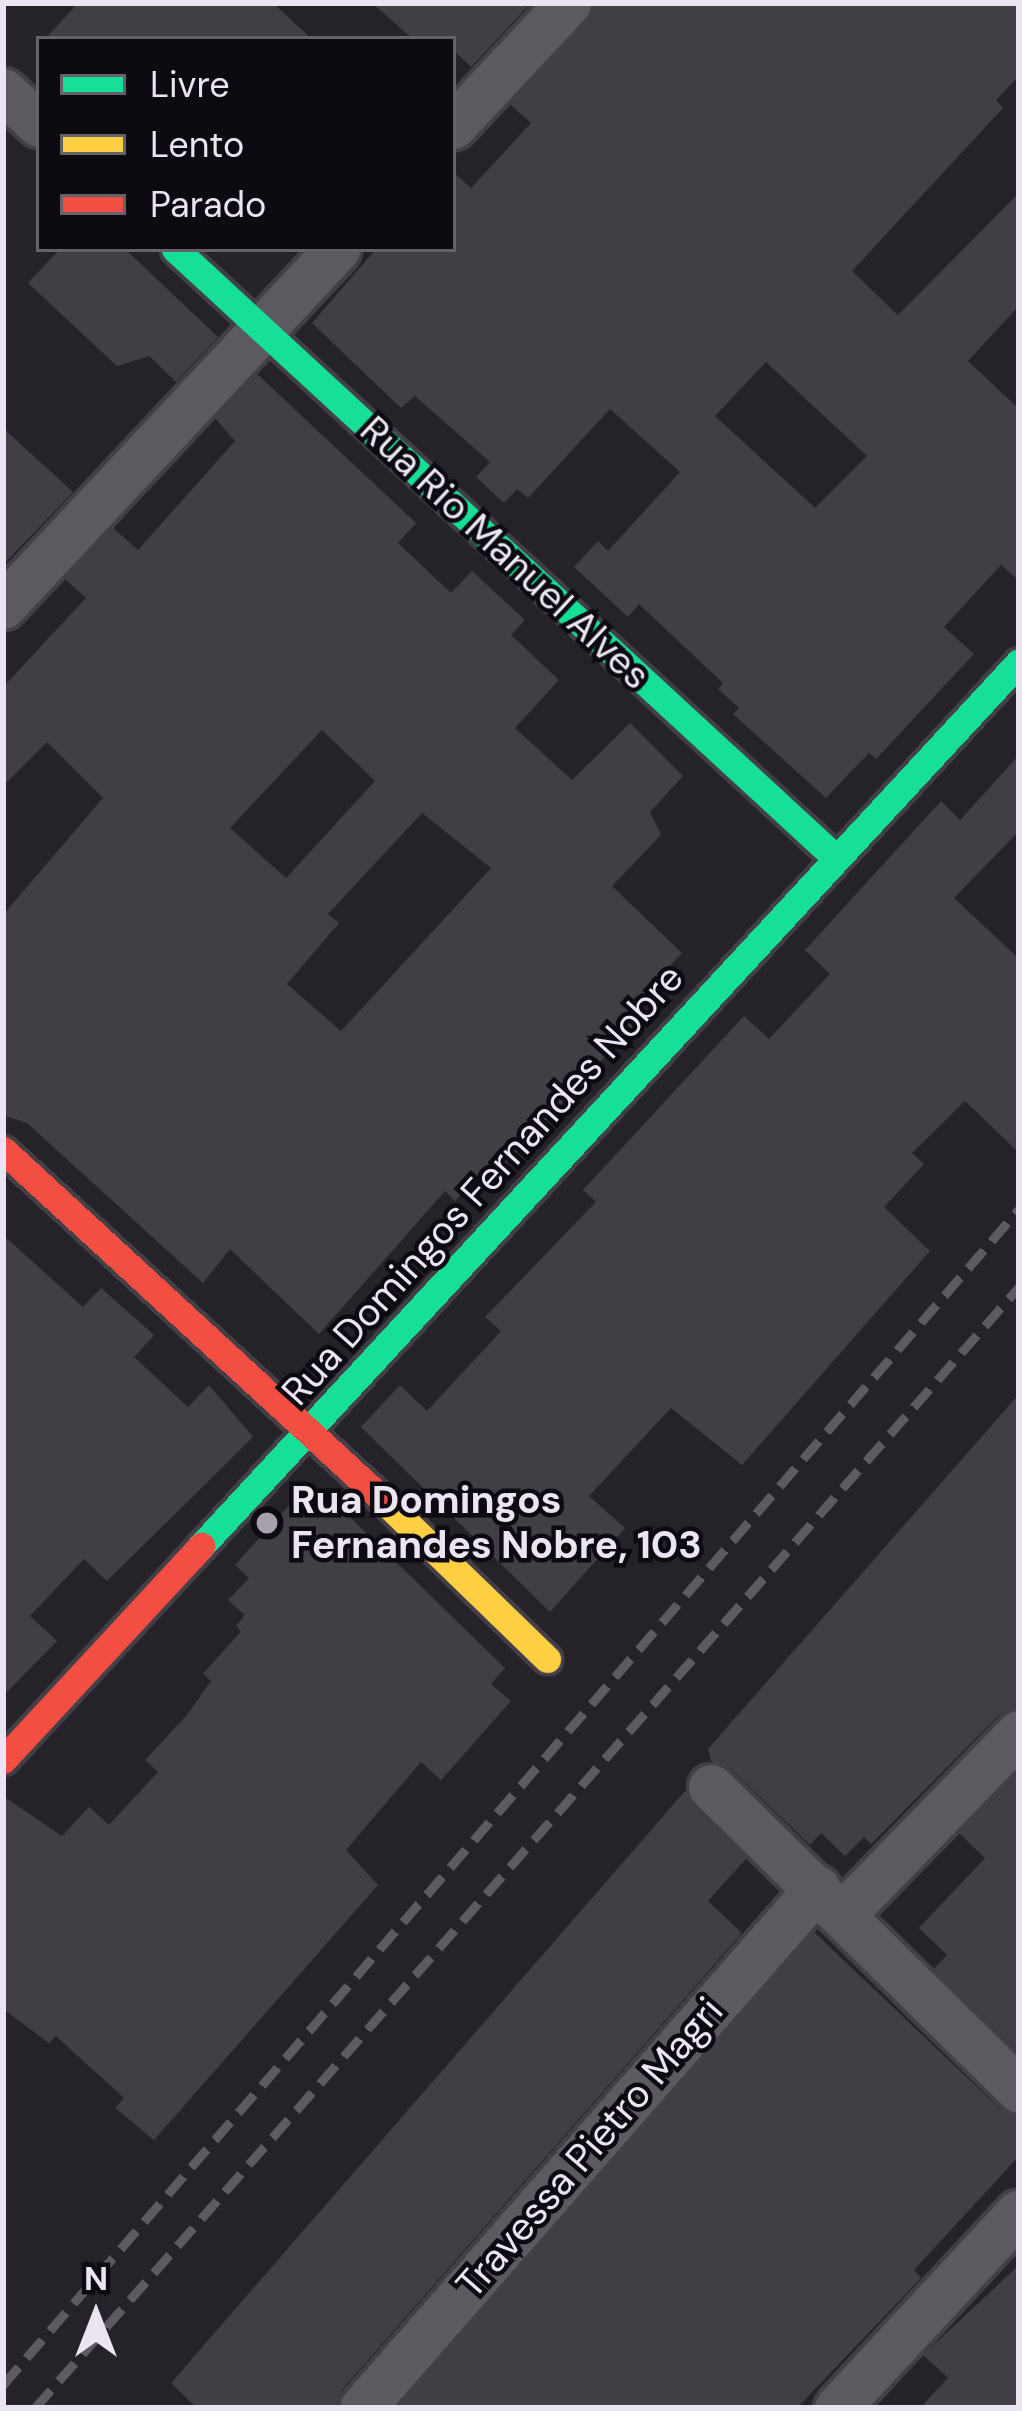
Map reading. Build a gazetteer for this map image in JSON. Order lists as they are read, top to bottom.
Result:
{
  "streets": {
    "street": ["Rua Rio Manuel Alves", "Rua Domingos Fernandes Nobre", "Travessa Pietro Magri"]
  },
  "crossings": [
    ["Rua Rio Manuel Alves", "Rua Domingos Fernandes Nobre"]
  ],
  "places": ["Rua Domingos Fernandes Nobre, 103"],
  "legend": ["Livre", "Lento", "Parado"],
  "north": "top"
}
